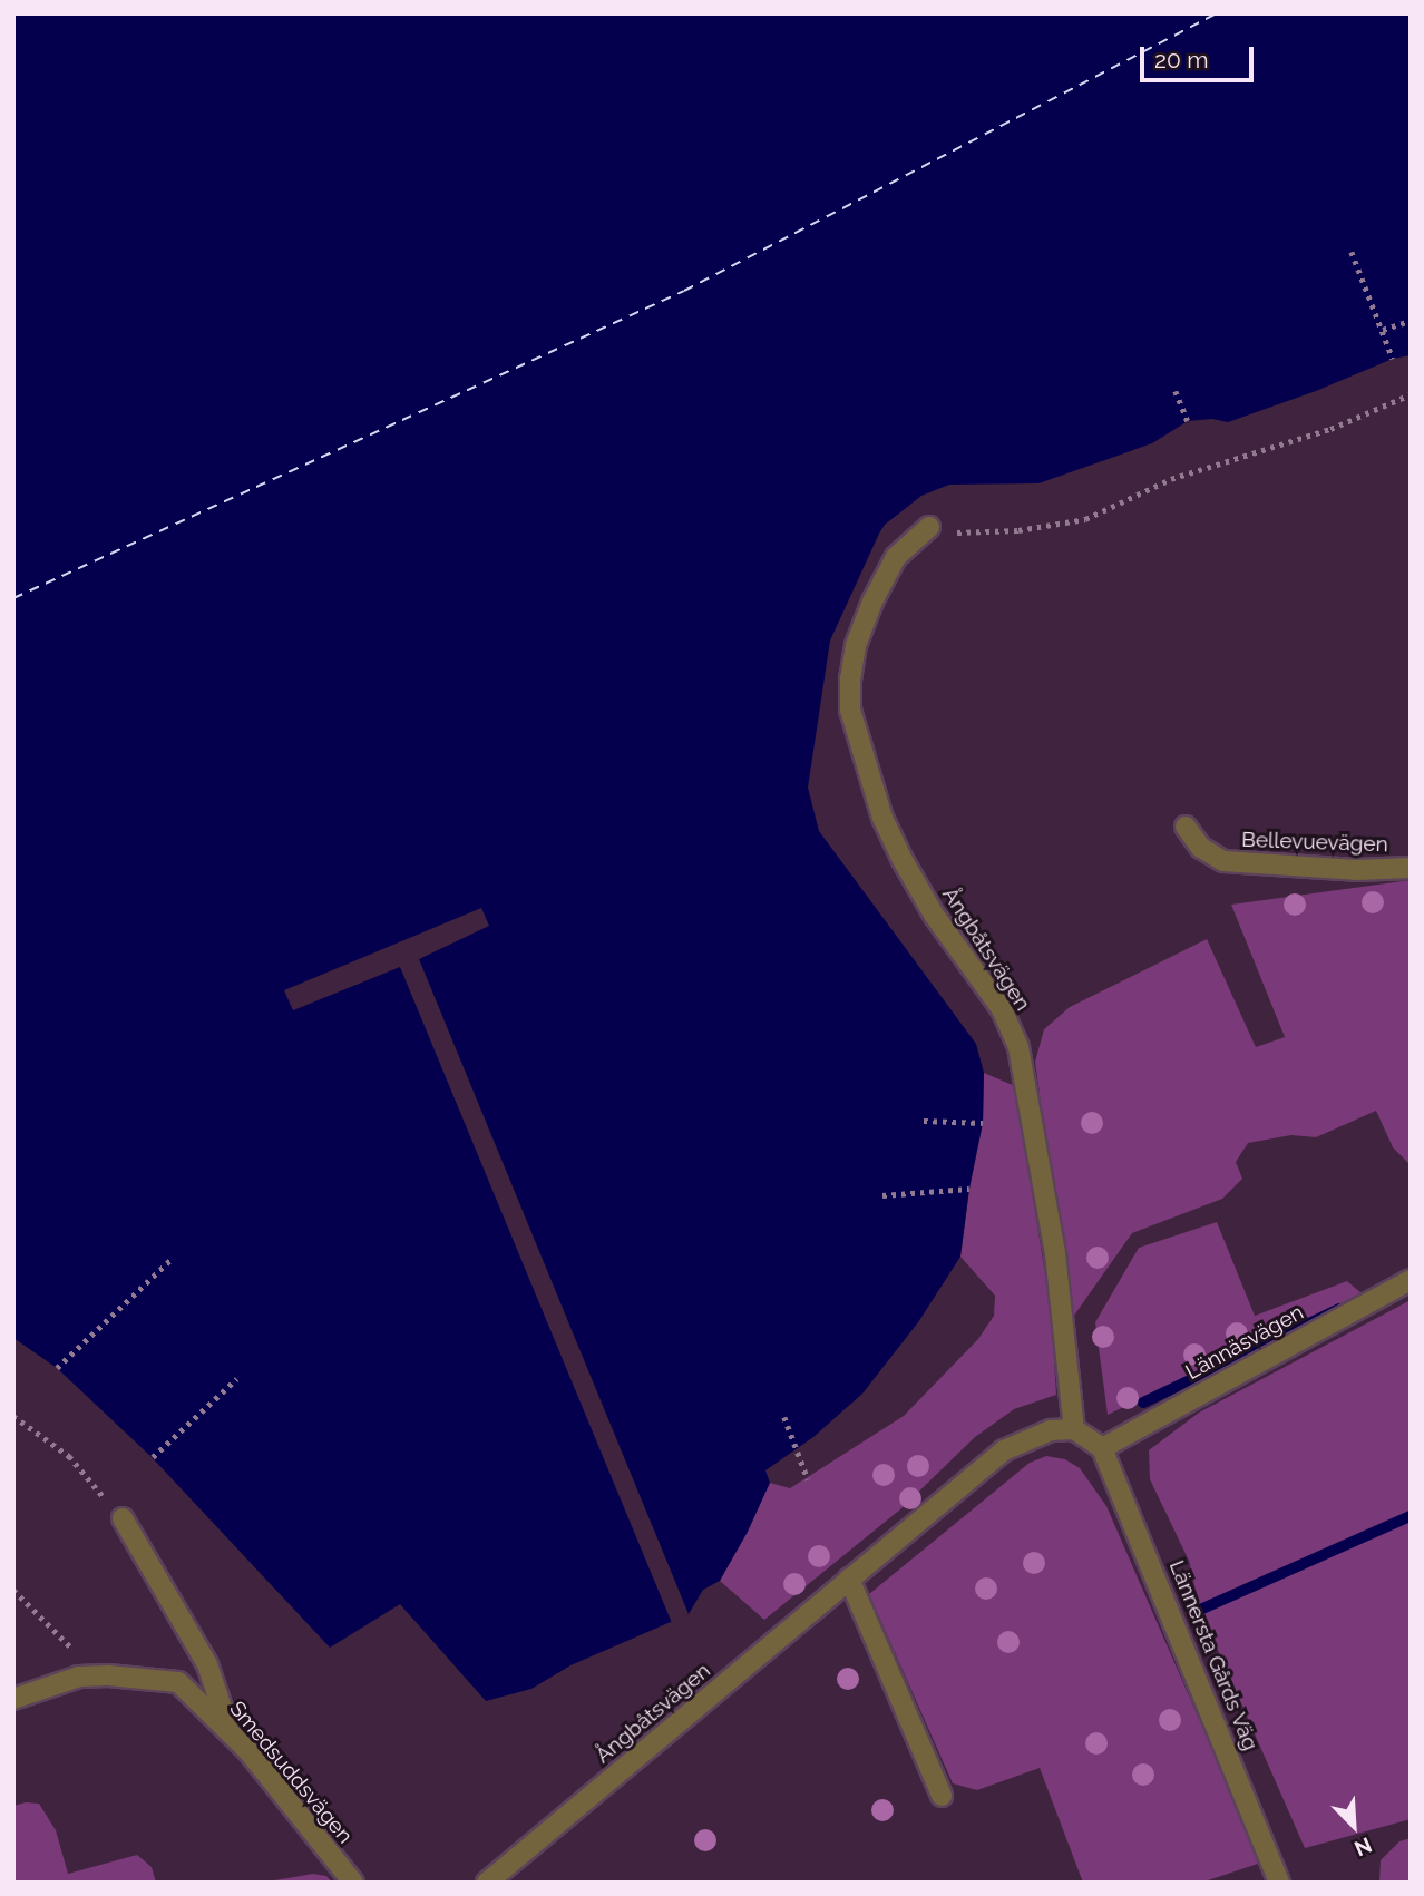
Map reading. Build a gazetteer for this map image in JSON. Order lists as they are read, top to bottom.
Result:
{
  "streets": {
    "street": [
      "Bellevuevägen",
      "Ångbåtsvägen",
      "Lännäsvägen",
      "Lännersta Gårds Väg",
      "Smedsuddsvägen"
    ]
  },
  "crossings": [
    ["Lännäsvägen", "Lännersta Gårds Väg"]
  ],
  "scale_bar": "20 m",
  "north": "bottom right"
}
